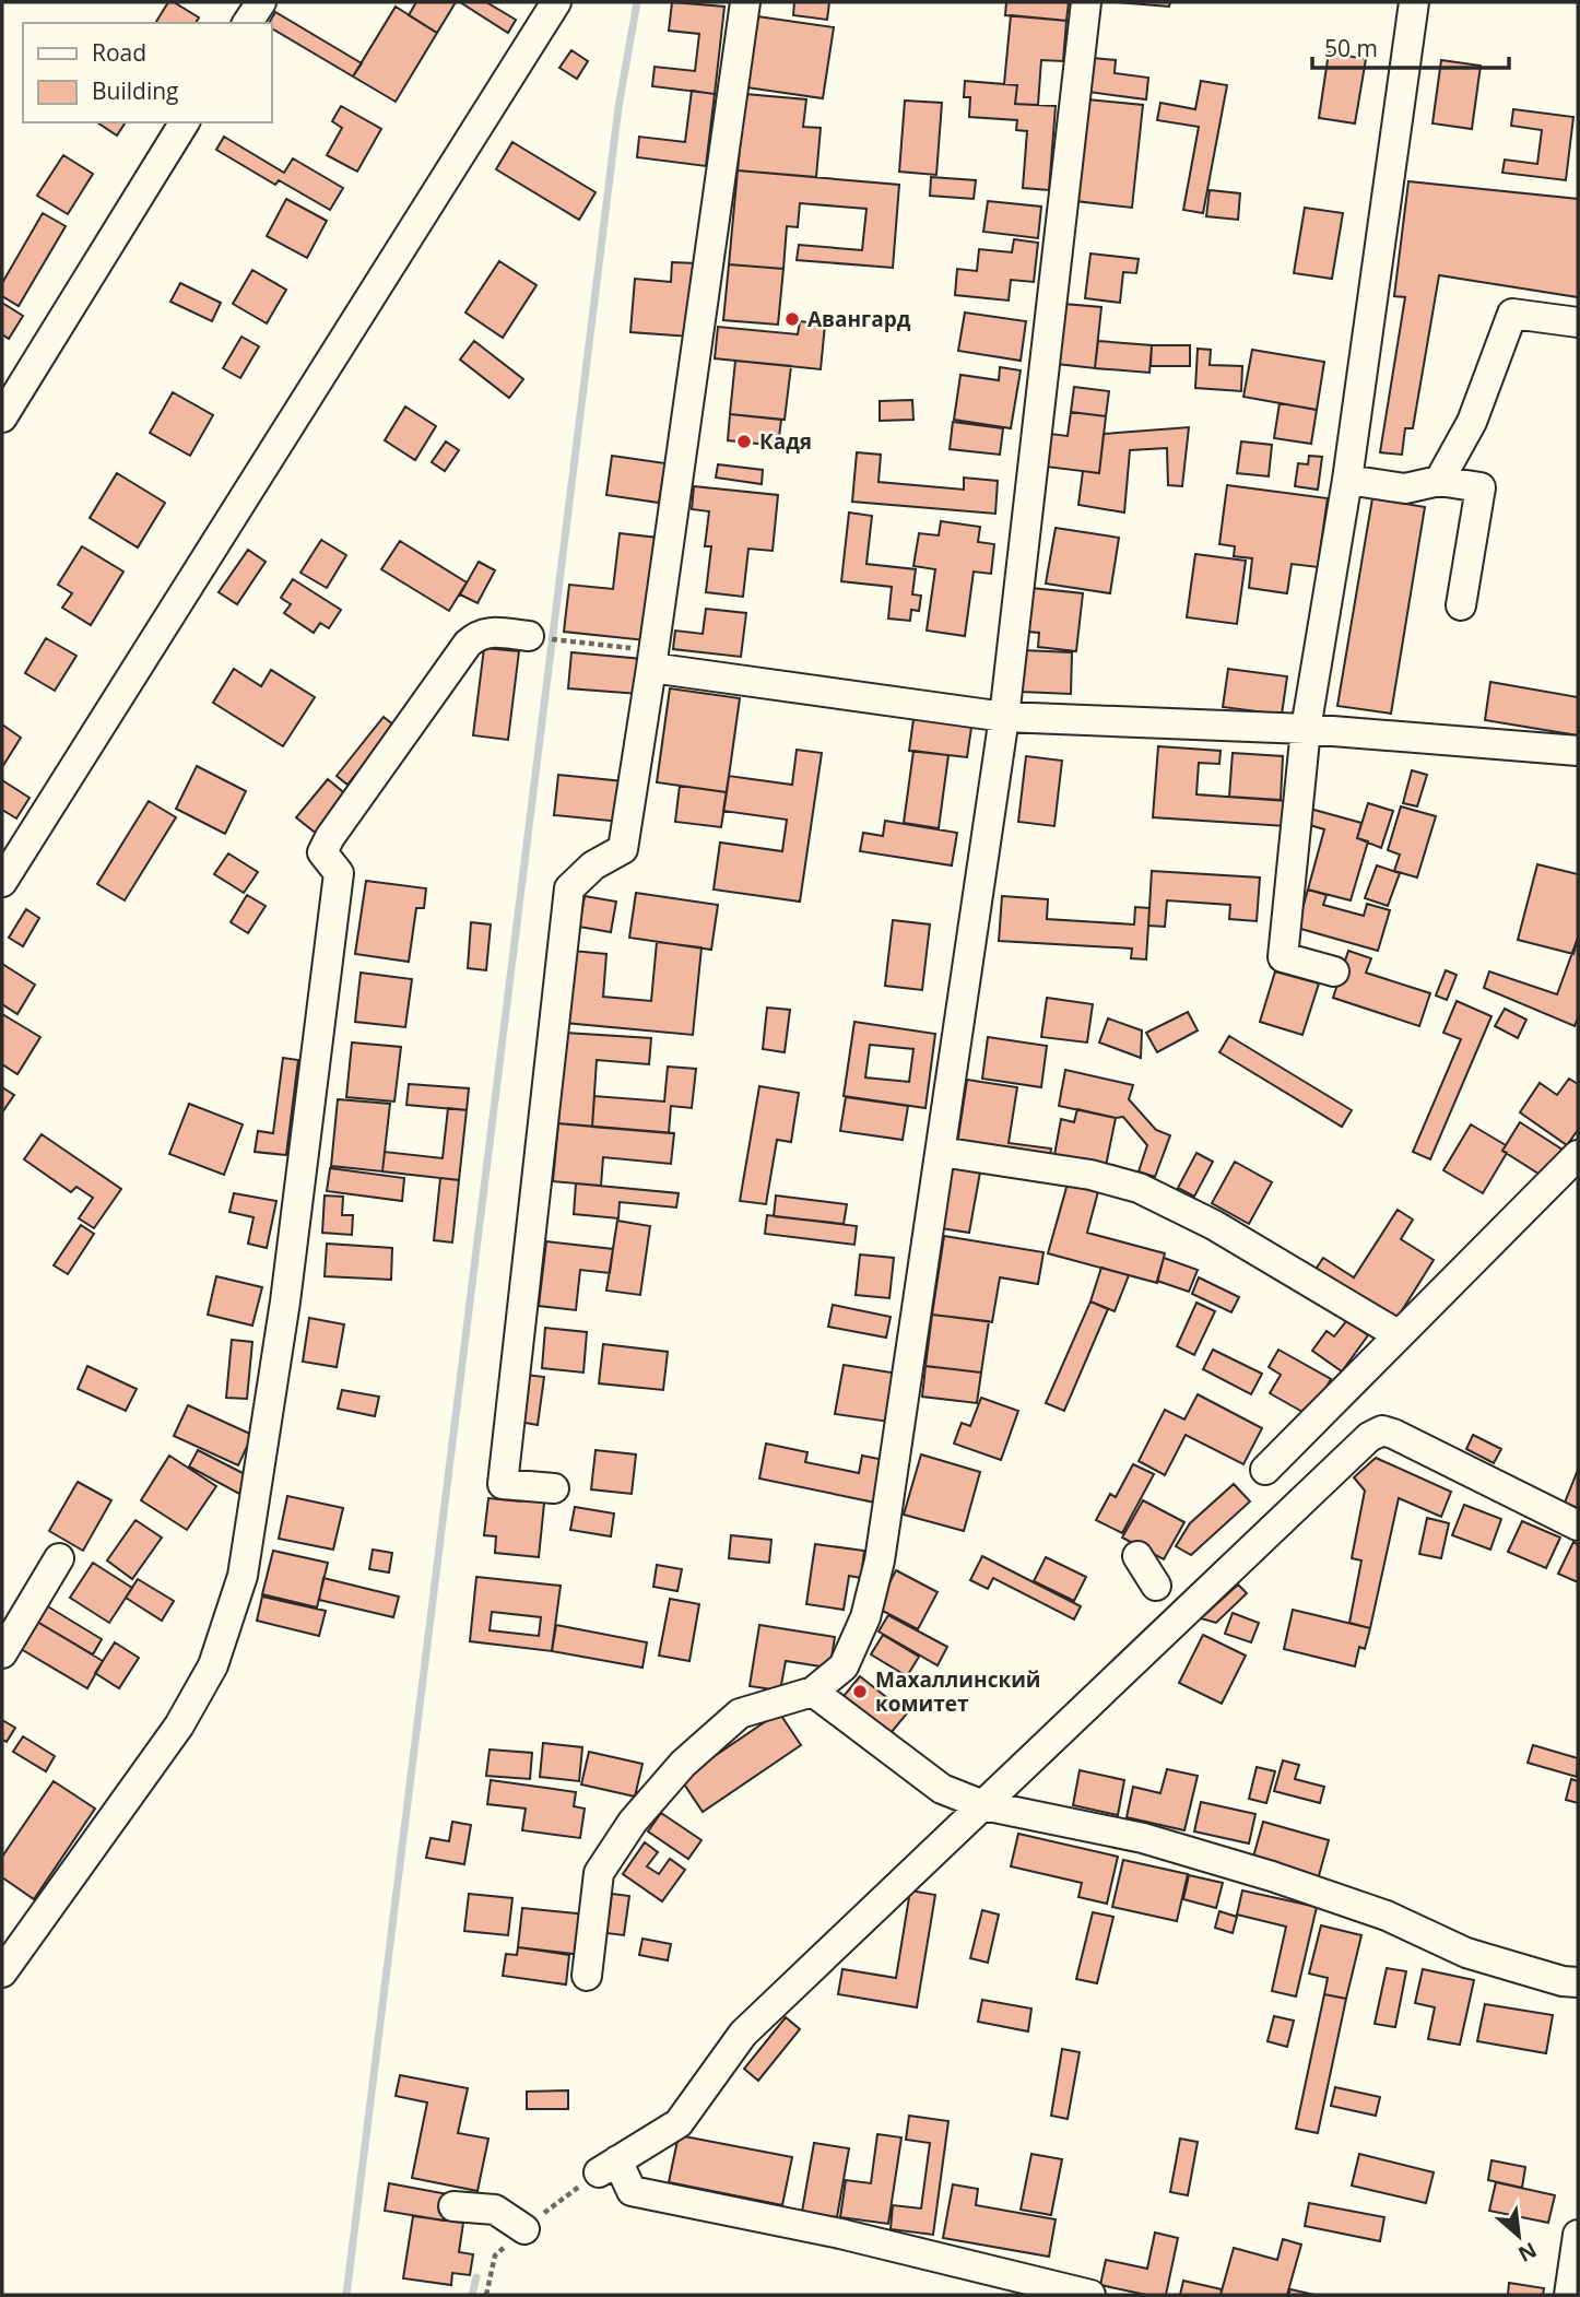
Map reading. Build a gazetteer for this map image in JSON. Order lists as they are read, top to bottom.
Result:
{
  "places": ["Авангард", "Кадя", "Махаллинский комитет"],
  "legend": ["Road", "Building"],
  "scale_bar": "50 m",
  "north": "bottom right"
}
